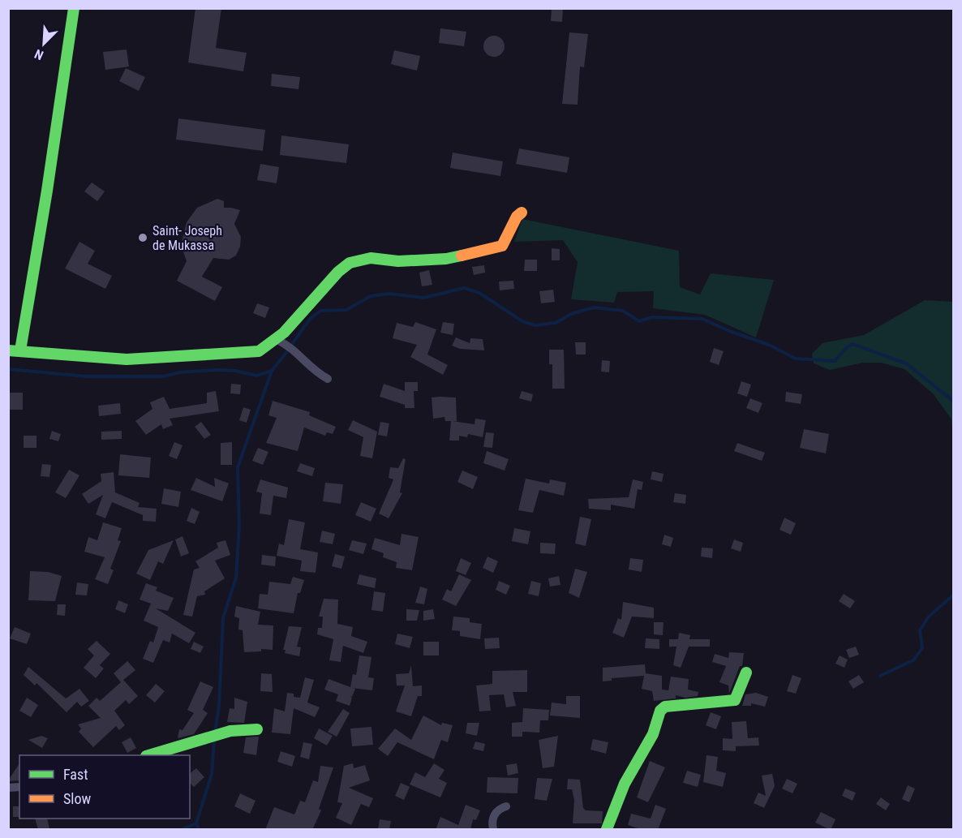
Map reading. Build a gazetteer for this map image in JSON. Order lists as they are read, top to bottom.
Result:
{
  "places": ["Saint- Joseph de Mukassa"],
  "legend": ["Fast", "Slow"],
  "north": "bottom left"
}
